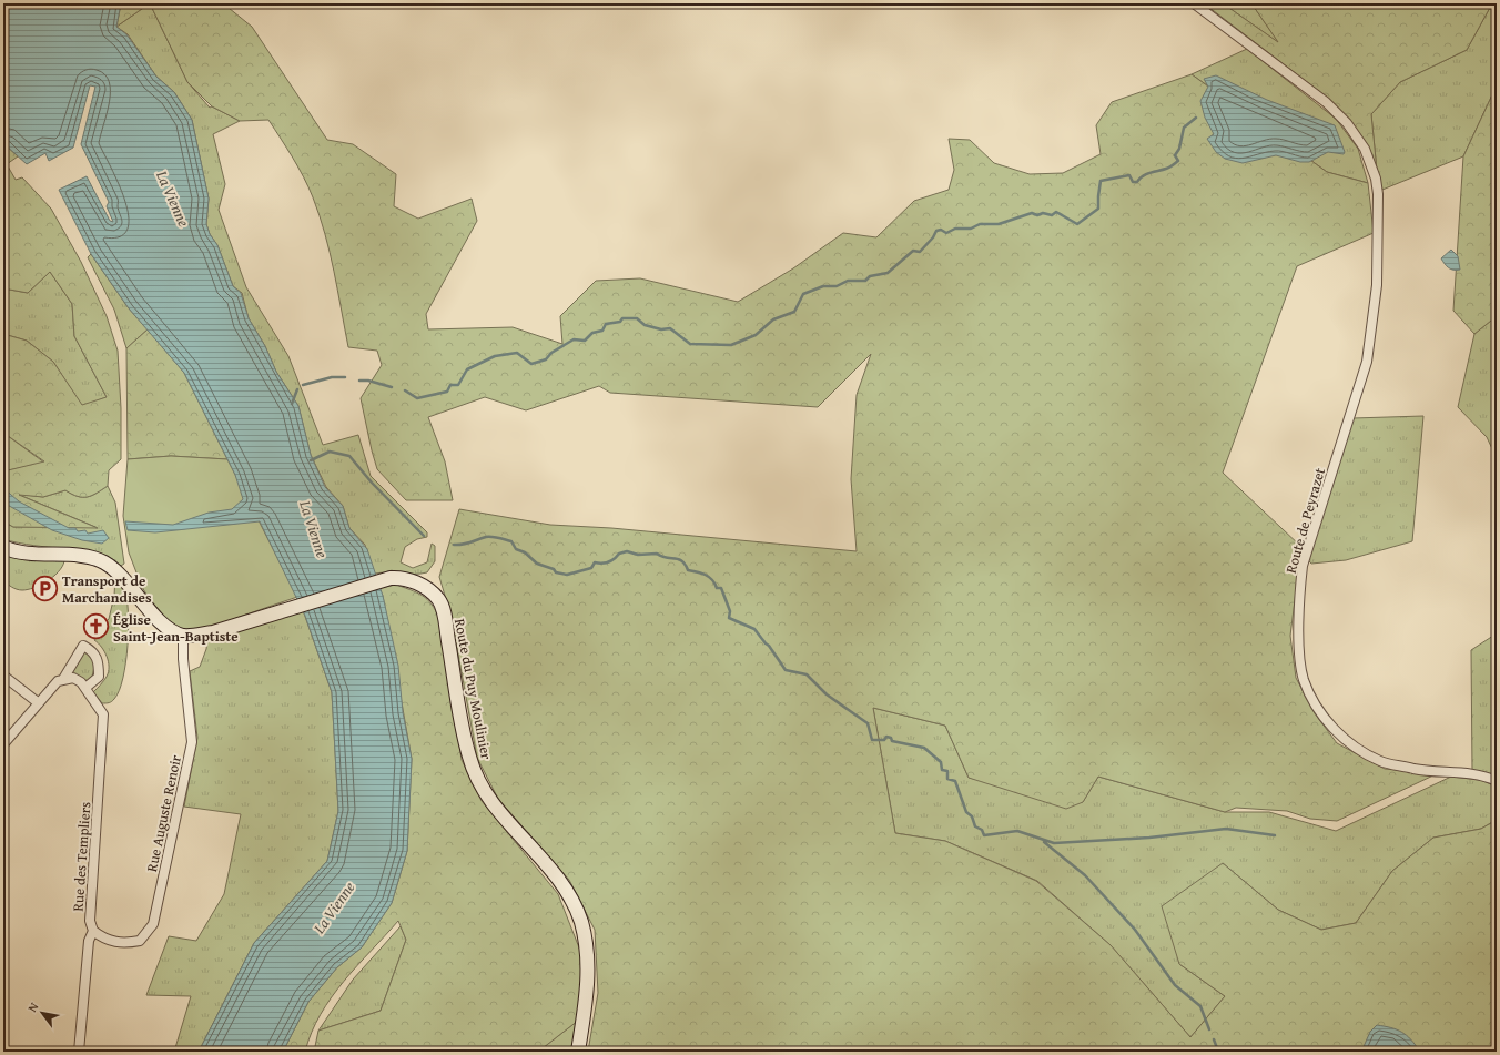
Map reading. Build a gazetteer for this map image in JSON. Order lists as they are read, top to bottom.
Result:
{
  "streets": {
    "main road": ["Route du Puy Moulinier"],
    "street": ["Route de Peyrazet", "Rue Auguste Renoir", "Rue des Templiers"]
  },
  "crossings": [
    ["Route du Puy Moulinier", "Rue Auguste Renoir"],
    ["Rue Auguste Renoir", "Rue des Templiers"]
  ],
  "water": ["La Vienne"],
  "places": {
    "parking": ["Transport de Marchandises"],
    "church": ["Église Saint-Jean-Baptiste"]
  },
  "north": "top left"
}
